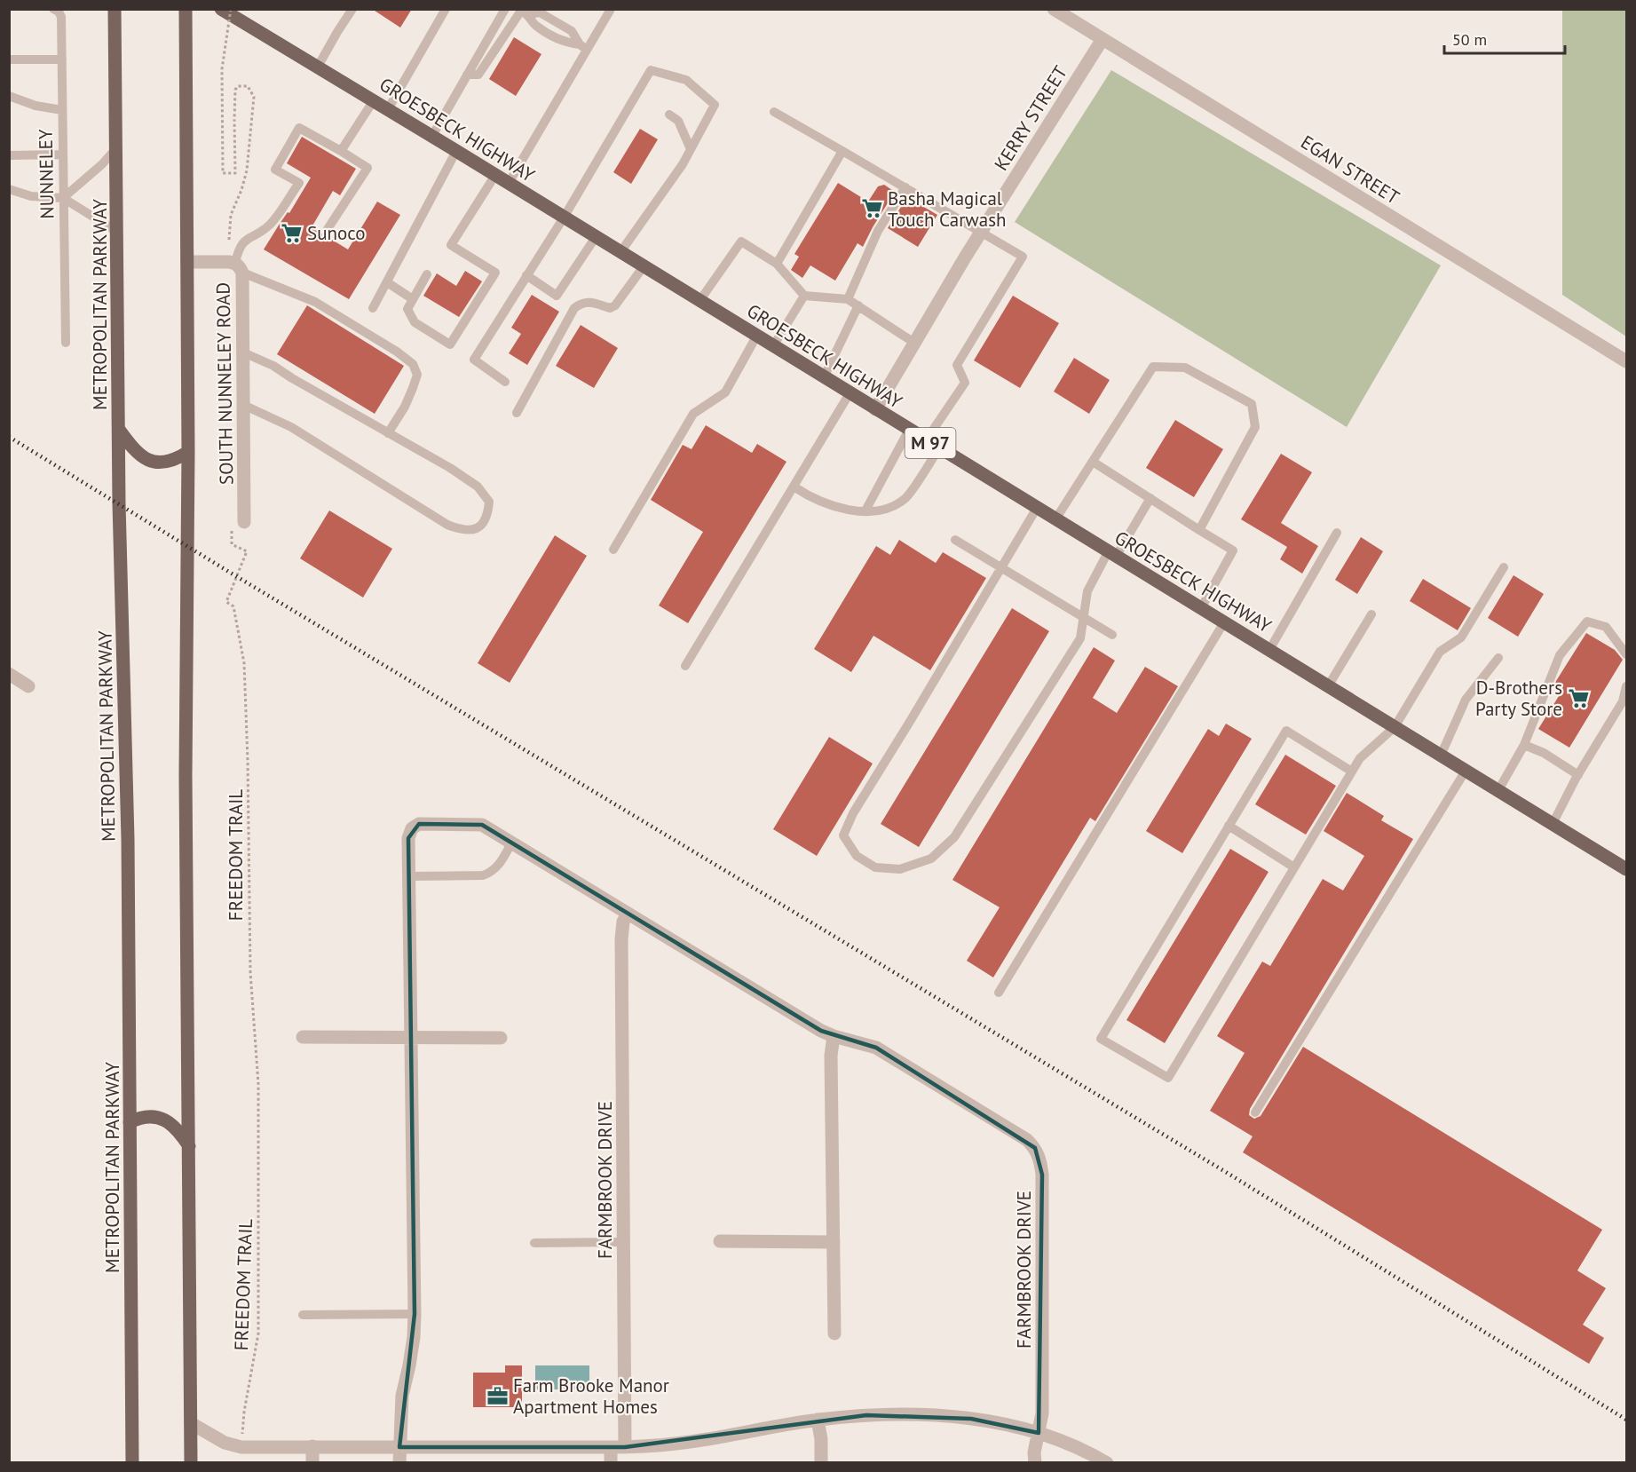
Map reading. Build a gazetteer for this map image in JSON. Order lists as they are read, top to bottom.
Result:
{
  "streets": {
    "main road": ["GROESBECK HIGHWAY", "METROPOLITAN PARKWAY", "M 97"],
    "street": [
      "KERRY STREET",
      "EGAN STREET",
      "SOUTH NUNNELEY ROAD",
      "FARMBROOK DRIVE"
    ],
    "lane": ["NUNNELEY"],
    "path": ["FREEDOM TRAIL"]
  },
  "crossings": [
    ["KERRY STREET", "GROESBECK HIGHWAY"],
    ["KERRY STREET", "EGAN STREET"],
    ["SOUTH NUNNELEY ROAD", "FREEDOM TRAIL"]
  ],
  "places": {
    "supermarket": ["Basha Magical Touch Carwash", "Sunoco", "D-Brothers Party Store"],
    "office": ["Farm Brooke Manor Apartment Homes"]
  },
  "scale_bar": "50 m"
}
